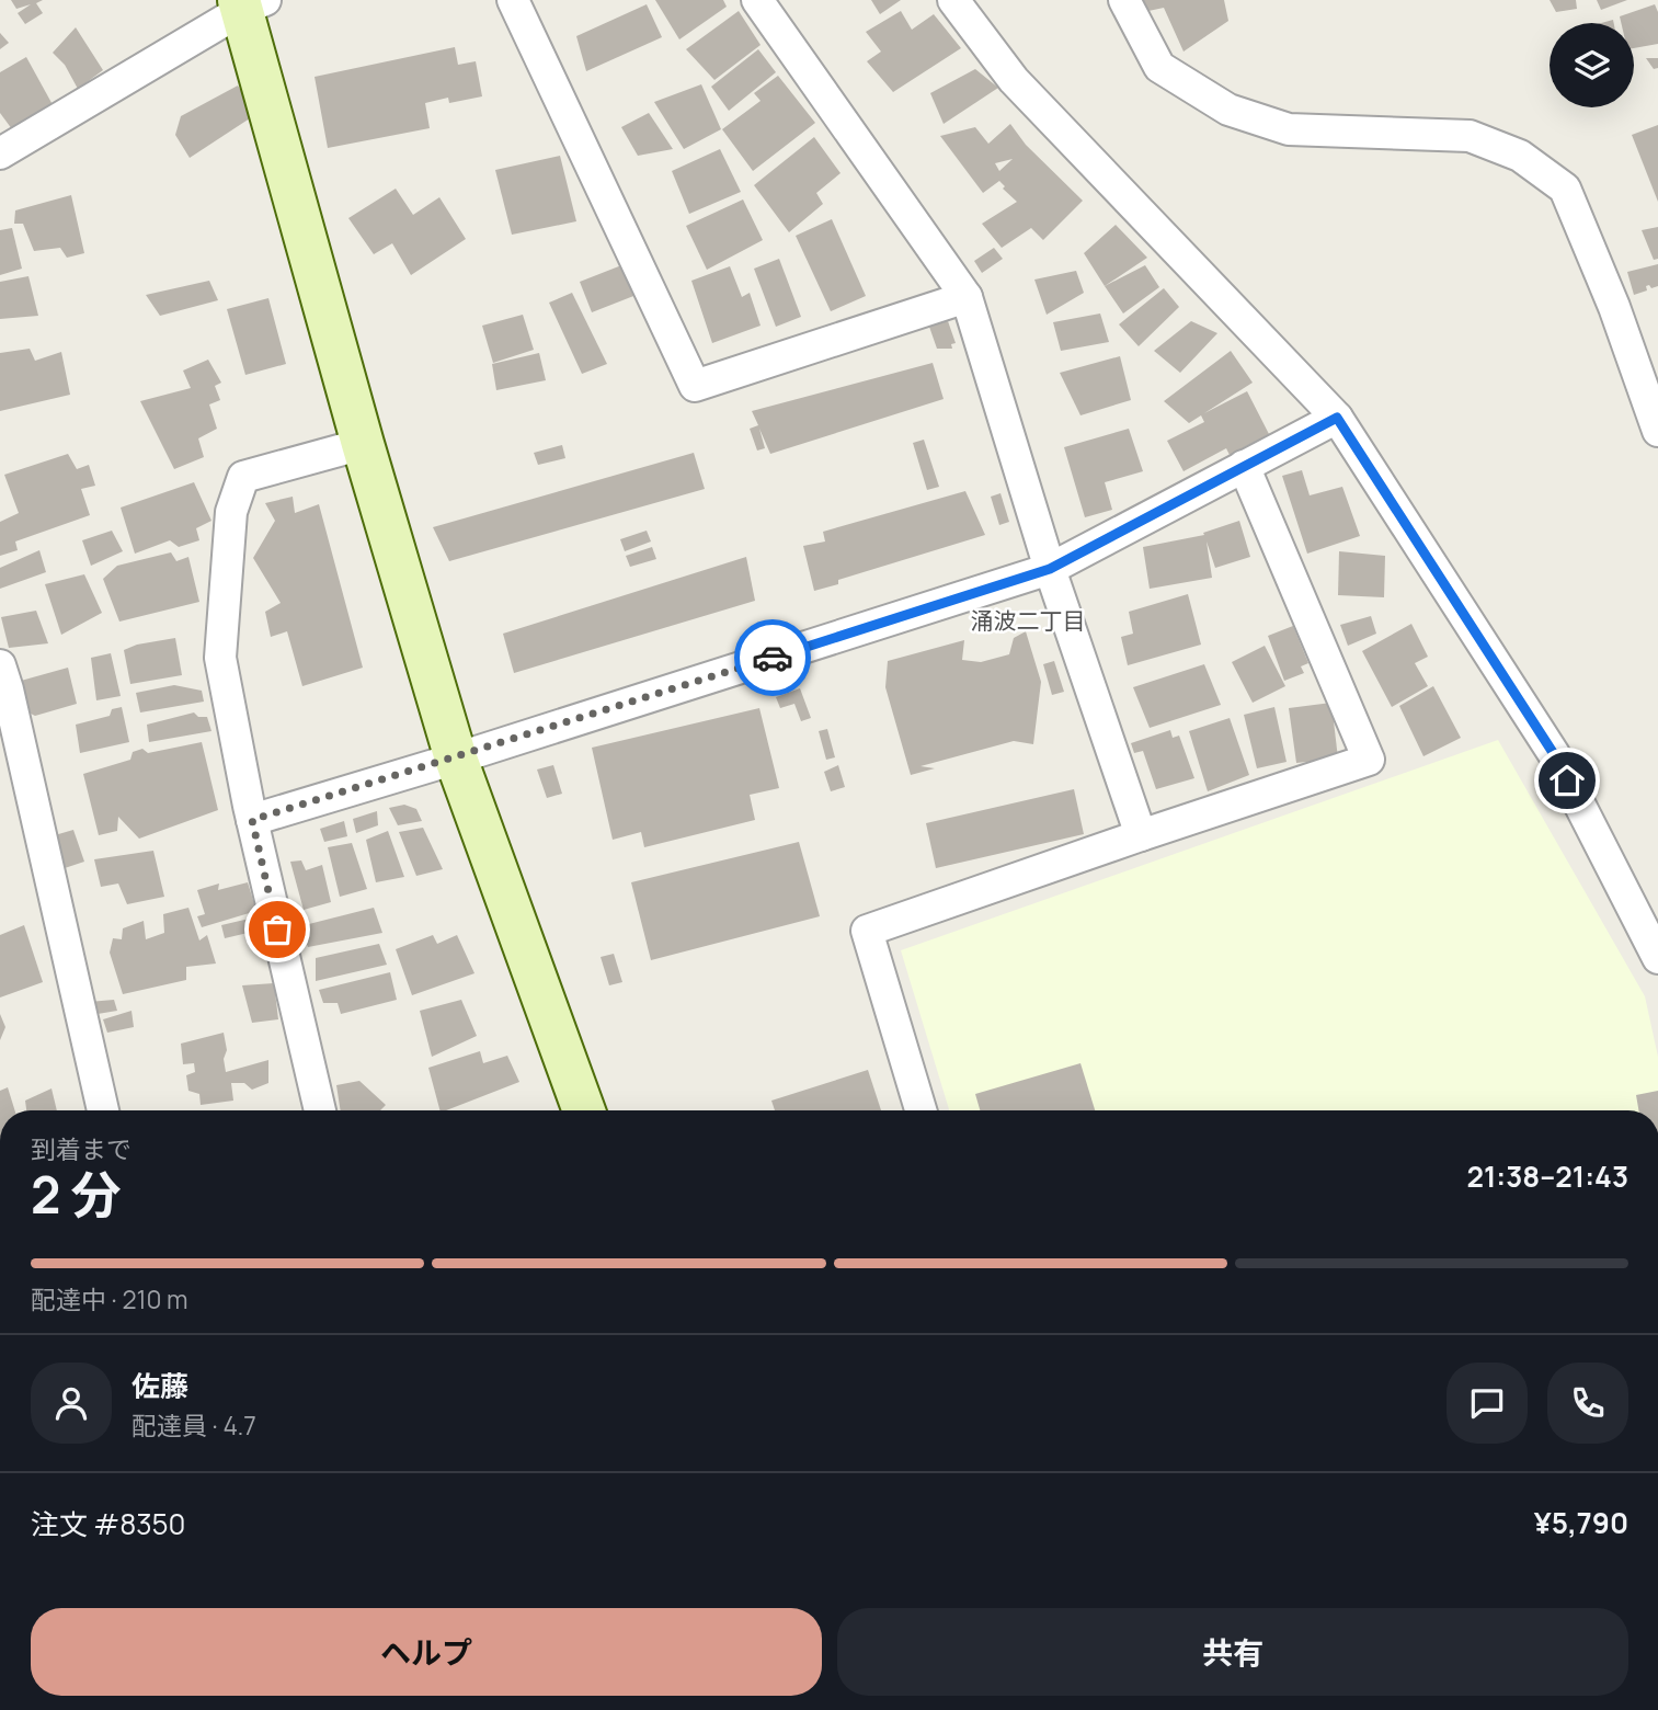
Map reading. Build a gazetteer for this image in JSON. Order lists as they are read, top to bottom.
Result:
{
  "districts": ["涌波二丁目"],
  "page": {
    "heading": ["2 分", "到着まで", "21:38–21:43"],
    "panel": [
      "佐藤",
      "配達員 · 4.7",
      "注文 #8350",
      "¥5,790"
    ],
    "bar": "配達中 · 210 m",
    "buttons": ["ヘルプ", "共有"]
  }
}
